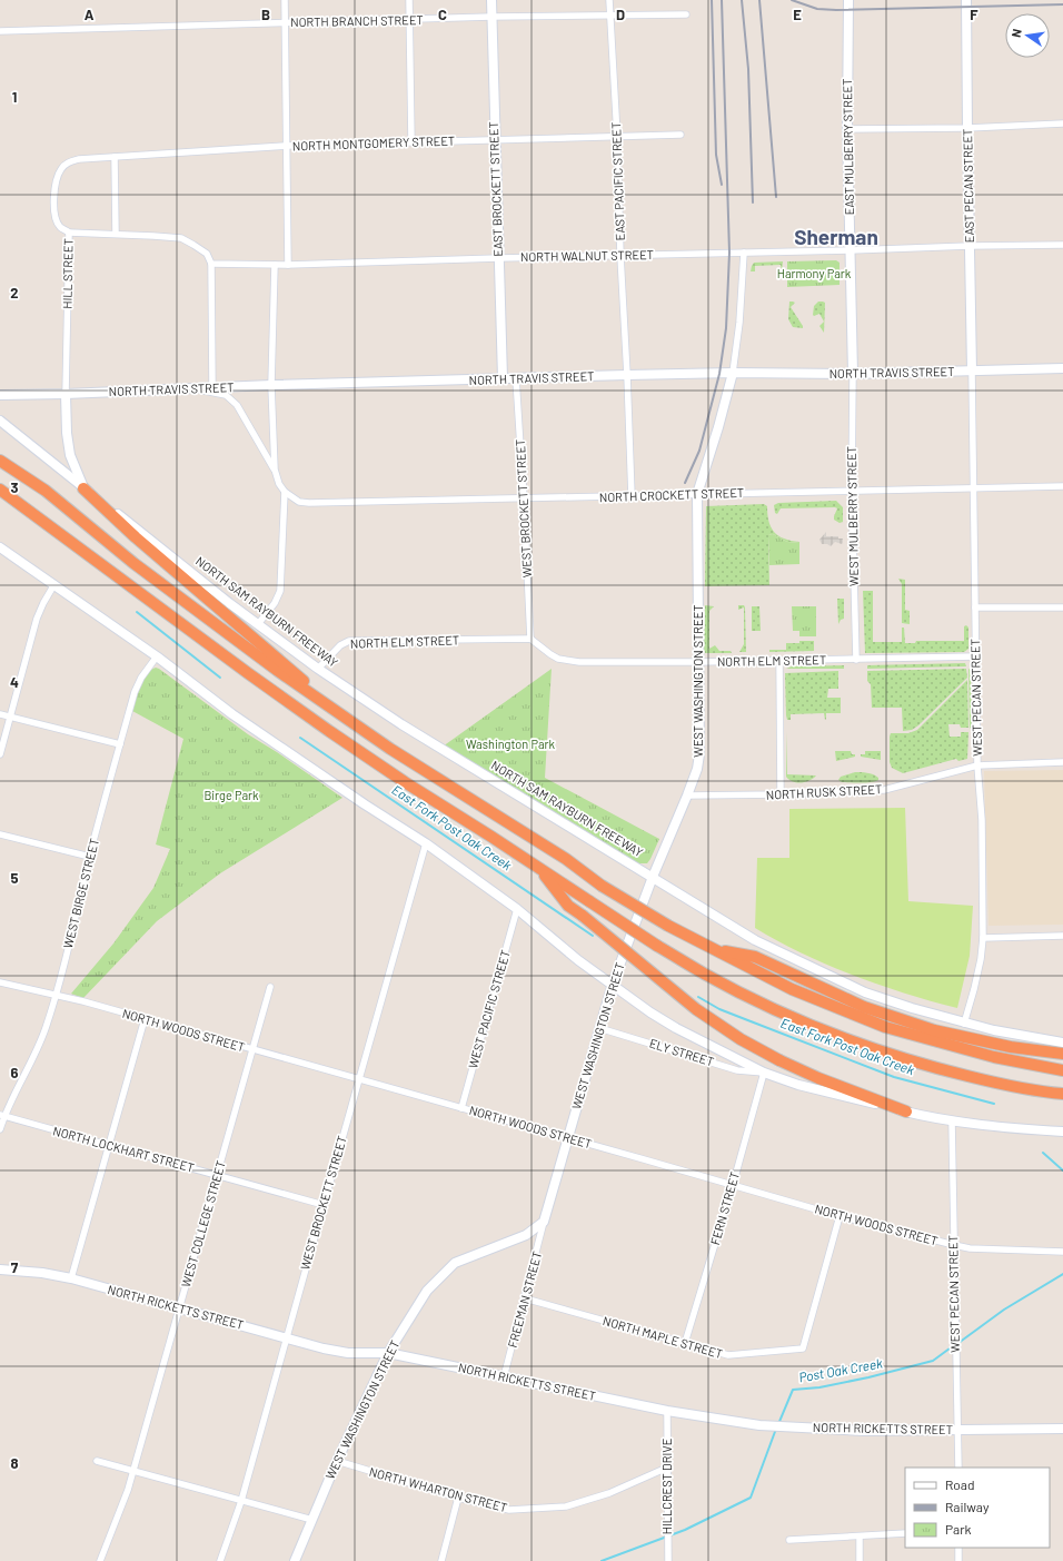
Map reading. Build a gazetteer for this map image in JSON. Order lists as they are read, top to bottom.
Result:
{
  "streets": {
    "main road": [
      "EAST MULBERRY STREET",
      "EAST PECAN STREET",
      "EAST BROCKETT STREET",
      "NORTH TRAVIS STREET",
      "NORTH SAM RAYBURN FREEWAY",
      "WEST WASHINGTON STREET",
      "NORTH RICKETTS STREET"
    ],
    "street": [
      "NORTH BRANCH STREET",
      "NORTH MONTGOMERY STREET",
      "EAST PACIFIC STREET",
      "NORTH WALNUT STREET",
      "HILL STREET",
      "NORTH CROCKETT STREET",
      "WEST BROCKETT STREET",
      "WEST MULBERRY STREET",
      "NORTH ELM STREET",
      "WEST PECAN STREET",
      "NORTH RUSK STREET",
      "WEST BIRGE STREET",
      "WEST PACIFIC STREET",
      "NORTH WOODS STREET",
      "ELY STREET",
      "NORTH LOCKHART STREET",
      "FERN STREET",
      "WEST COLLEGE STREET",
      "FREEMAN STREET",
      "NORTH MAPLE STREET",
      "HILLCREST DRIVE",
      "NORTH WHARTON STREET"
    ]
  },
  "crossings": [
    ["NORTH BRANCH STREET", "EAST PACIFIC STREET"],
    ["NORTH BRANCH STREET", "EAST BROCKETT STREET"],
    ["NORTH MONTGOMERY STREET", "EAST PACIFIC STREET"],
    ["NORTH MONTGOMERY STREET", "EAST BROCKETT STREET"],
    ["NORTH MONTGOMERY STREET", "HILL STREET"],
    ["EAST MULBERRY STREET", "NORTH WALNUT STREET"],
    ["EAST MULBERRY STREET", "NORTH TRAVIS STREET"],
    ["EAST MULBERRY STREET", "WEST MULBERRY STREET"],
    ["EAST PACIFIC STREET", "NORTH WALNUT STREET"],
    ["EAST PACIFIC STREET", "NORTH TRAVIS STREET"],
    ["EAST PACIFIC STREET", "NORTH CROCKETT STREET"],
    ["EAST PECAN STREET", "NORTH WALNUT STREET"],
    ["EAST PECAN STREET", "NORTH TRAVIS STREET"],
    ["EAST PECAN STREET", "WEST PECAN STREET"],
    ["EAST BROCKETT STREET", "NORTH WALNUT STREET"],
    ["EAST BROCKETT STREET", "NORTH TRAVIS STREET"],
    ["HILL STREET", "NORTH TRAVIS STREET"],
    ["NORTH TRAVIS STREET", "WEST BROCKETT STREET"],
    ["NORTH TRAVIS STREET", "WEST MULBERRY STREET"],
    ["NORTH TRAVIS STREET", "WEST WASHINGTON STREET"],
    ["NORTH TRAVIS STREET", "WEST PECAN STREET"],
    ["NORTH CROCKETT STREET", "WEST BROCKETT STREET"],
    ["NORTH CROCKETT STREET", "WEST MULBERRY STREET"],
    ["NORTH CROCKETT STREET", "WEST WASHINGTON STREET"],
    ["NORTH CROCKETT STREET", "WEST PECAN STREET"],
    ["WEST BROCKETT STREET", "NORTH ELM STREET"],
    ["WEST BROCKETT STREET", "NORTH WOODS STREET"],
    ["WEST BROCKETT STREET", "NORTH LOCKHART STREET"],
    ["WEST BROCKETT STREET", "NORTH RICKETTS STREET"],
    ["WEST MULBERRY STREET", "NORTH ELM STREET"],
    ["NORTH SAM RAYBURN FREEWAY", "NORTH ELM STREET"],
    ["NORTH SAM RAYBURN FREEWAY", "WEST WASHINGTON STREET"],
    ["NORTH SAM RAYBURN FREEWAY", "WEST PECAN STREET"],
    ["NORTH ELM STREET", "WEST WASHINGTON STREET"],
    ["NORTH ELM STREET", "WEST PECAN STREET"],
    ["WEST WASHINGTON STREET", "NORTH RUSK STREET"],
    ["WEST WASHINGTON STREET", "NORTH WOODS STREET"],
    ["WEST WASHINGTON STREET", "ELY STREET"],
    ["WEST WASHINGTON STREET", "FREEMAN STREET"],
    ["WEST WASHINGTON STREET", "NORTH RICKETTS STREET"],
    ["WEST WASHINGTON STREET", "NORTH WHARTON STREET"],
    ["WEST PECAN STREET", "NORTH RUSK STREET"],
    ["WEST PECAN STREET", "NORTH WOODS STREET"],
    ["WEST PECAN STREET", "NORTH RICKETTS STREET"],
    ["WEST BIRGE STREET", "NORTH WOODS STREET"],
    ["WEST BIRGE STREET", "NORTH LOCKHART STREET"],
    ["WEST PACIFIC STREET", "NORTH WOODS STREET"],
    ["NORTH WOODS STREET", "FERN STREET"],
    ["NORTH WOODS STREET", "WEST COLLEGE STREET"],
    ["NORTH WOODS STREET", "NORTH MAPLE STREET"],
    ["ELY STREET", "FERN STREET"],
    ["NORTH LOCKHART STREET", "WEST COLLEGE STREET"],
    ["FERN STREET", "NORTH MAPLE STREET"],
    ["WEST COLLEGE STREET", "NORTH RICKETTS STREET"],
    ["FREEMAN STREET", "NORTH RICKETTS STREET"],
    ["FREEMAN STREET", "NORTH MAPLE STREET"],
    ["NORTH RICKETTS STREET", "HILLCREST DRIVE"],
    ["HILLCREST DRIVE", "NORTH WHARTON STREET"]
  ],
  "districts": ["Sherman"],
  "water": ["East Fork Post Oak Creek", "Post Oak Creek"],
  "parks": ["Harmony Park", "Washington Park", "Birge Park"],
  "legend": ["Road", "Railway", "Park"],
  "north": "left",
  "grid": {
    "columns": [
      "A",
      "B",
      "C",
      "D",
      "E",
      "F"
    ],
    "rows": [
      "1",
      "2",
      "3",
      "4",
      "5",
      "6",
      "7",
      "8"
    ]
  }
}
